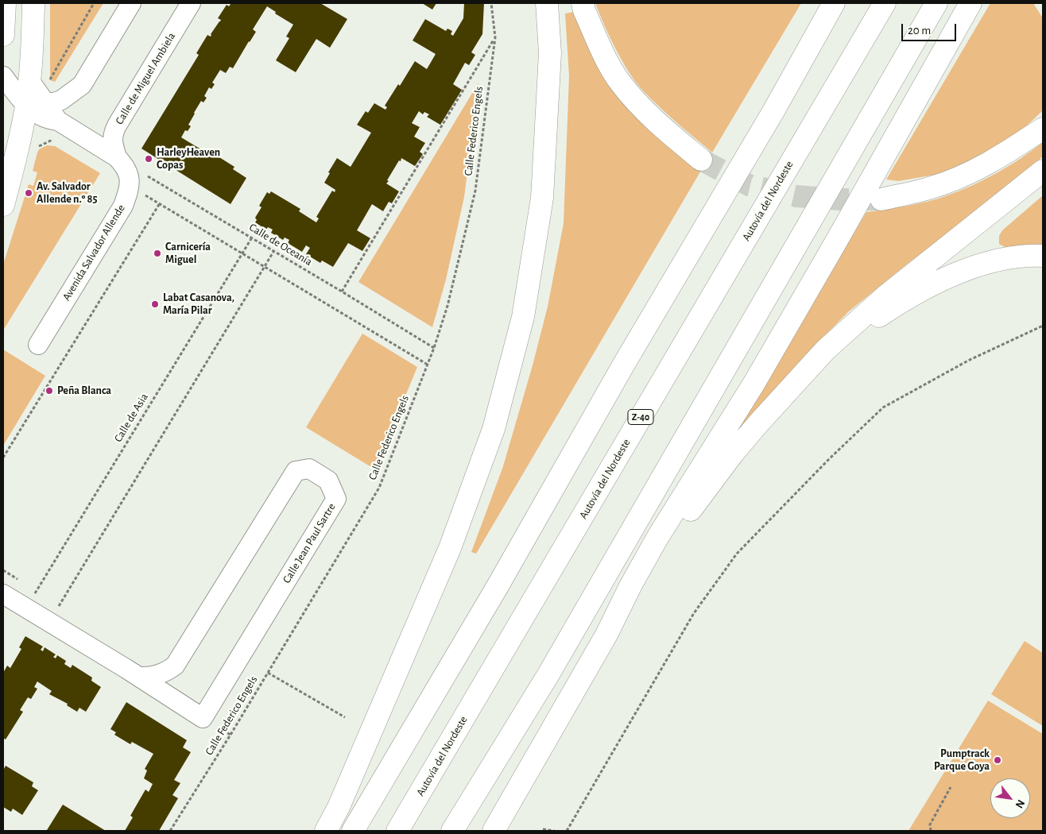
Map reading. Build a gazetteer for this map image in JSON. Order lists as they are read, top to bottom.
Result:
{
  "streets": {
    "main road": ["Autovía del Nordeste", "Z-40"],
    "lane": ["Calle de Miguel Ambiela", "Avenida Salvador Allende", "Calle Jean Paul Sartre"],
    "path": ["Calle Federico Engels", "Calle de Oceanía", "Calle de Asia"]
  },
  "crossings": [
    ["Calle de Miguel Ambiela", "Avenida Salvador Allende"],
    ["Calle Federico Engels", "Calle de Oceanía"],
    ["Calle de Oceanía", "Calle de Asia"],
    ["Calle de Asia", "Calle Jean Paul Sartre"]
  ],
  "places": [
    "HarleyHeaven Copas",
    "Av. Salvador Allende n.º 85",
    "Carnicería Miguel",
    "Labat Casanova, María Pilar",
    "Peña Blanca",
    "Pumptrack Parque Goya"
  ],
  "scale_bar": "20 m",
  "north": "bottom right"
}
